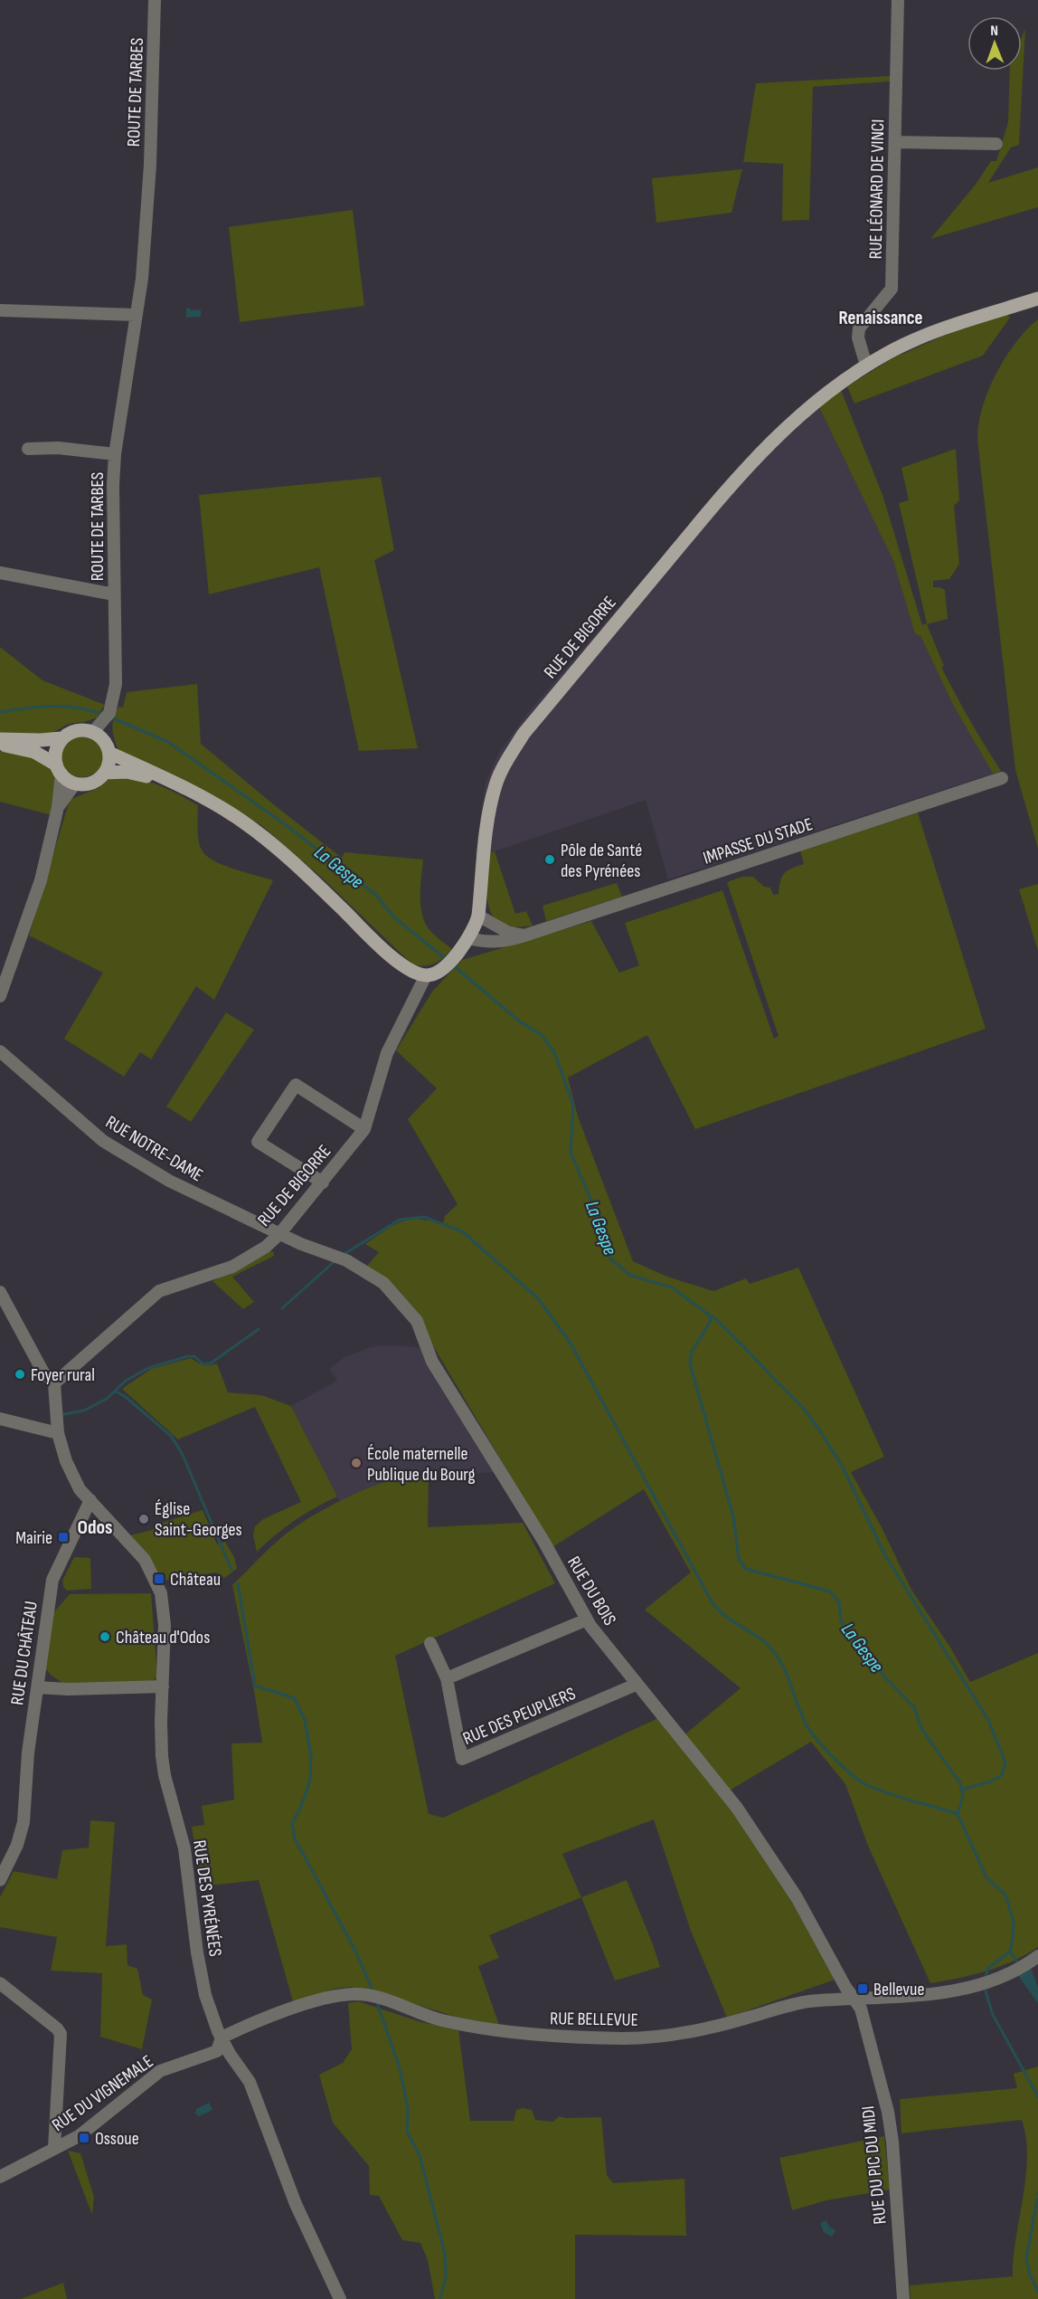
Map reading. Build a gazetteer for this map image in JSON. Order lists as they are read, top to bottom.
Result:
{
  "streets": {
    "main road": ["RUE DE BIGORRE"],
    "street": [
      "ROUTE DE TARBES",
      "RUE LÉONARD DE VINCI",
      "IMPASSE DU STADE",
      "RUE NOTRE-DAME",
      "RUE DU BOIS",
      "RUE DU CHÂTEAU",
      "RUE DES PEUPLIERS",
      "RUE DES PYRÉNÉES",
      "RUE BELLEVUE",
      "RUE DU VIGNEMALE",
      "RUE DU PIC DU MIDI"
    ]
  },
  "crossings": [
    ["RUE LÉONARD DE VINCI", "RUE DE BIGORRE"],
    ["RUE DE BIGORRE", "IMPASSE DU STADE"],
    ["RUE DE BIGORRE", "RUE NOTRE-DAME"],
    ["RUE DE BIGORRE", "RUE DU BOIS"],
    ["RUE DE BIGORRE", "RUE DES PYRÉNÉES"],
    ["RUE NOTRE-DAME", "RUE DU BOIS"],
    ["RUE DU BOIS", "RUE DES PEUPLIERS"],
    ["RUE DU BOIS", "RUE BELLEVUE"],
    ["RUE DU BOIS", "RUE DU PIC DU MIDI"],
    ["RUE DU CHÂTEAU", "RUE DES PYRÉNÉES"],
    ["RUE DES PYRÉNÉES", "RUE BELLEVUE"],
    ["RUE DES PYRÉNÉES", "RUE DU VIGNEMALE"],
    ["RUE BELLEVUE", "RUE DU VIGNEMALE"],
    ["RUE BELLEVUE", "RUE DU PIC DU MIDI"]
  ],
  "districts": ["Renaissance", "Odos"],
  "water": ["La Gespe"],
  "places": {
    "other": [
      "Pôle de Santé des Pyrénées",
      "Foyer rural",
      "École maternelle Publique du Bourg",
      "Église Saint-Georges",
      "Château d'Odos"
    ],
    "transit": [
      "Mairie",
      "Château",
      "Bellevue",
      "Ossoue"
    ]
  },
  "north": "top"
}
